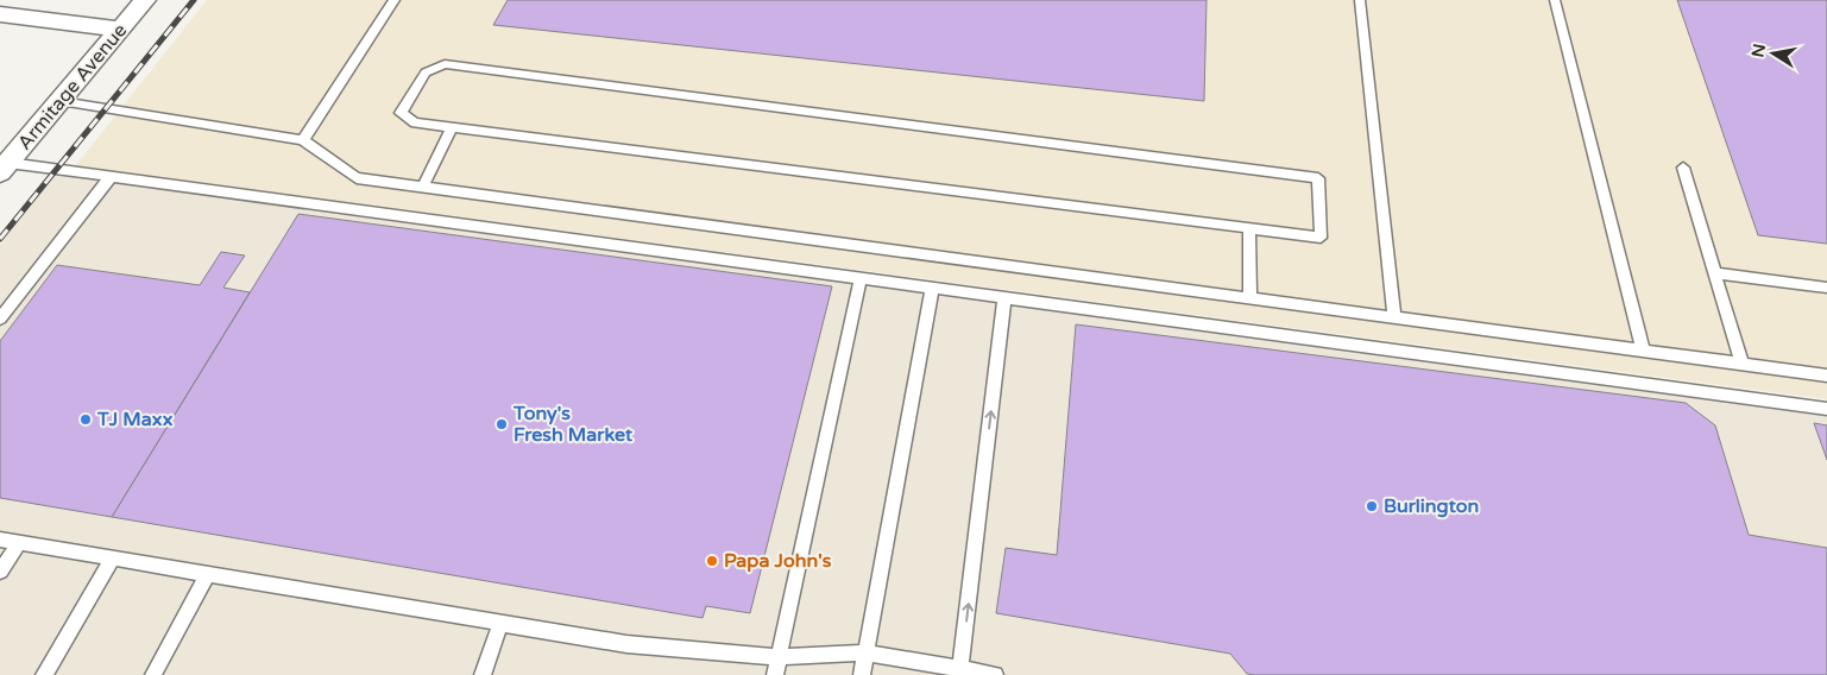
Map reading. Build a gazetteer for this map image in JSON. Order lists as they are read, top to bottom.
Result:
{
  "streets": {
    "street": ["Armitage Avenue"]
  },
  "places": [
    "TJ Maxx",
    "Tony's Fresh Market",
    "Burlington",
    "Papa John's"
  ],
  "north": "left"
}
